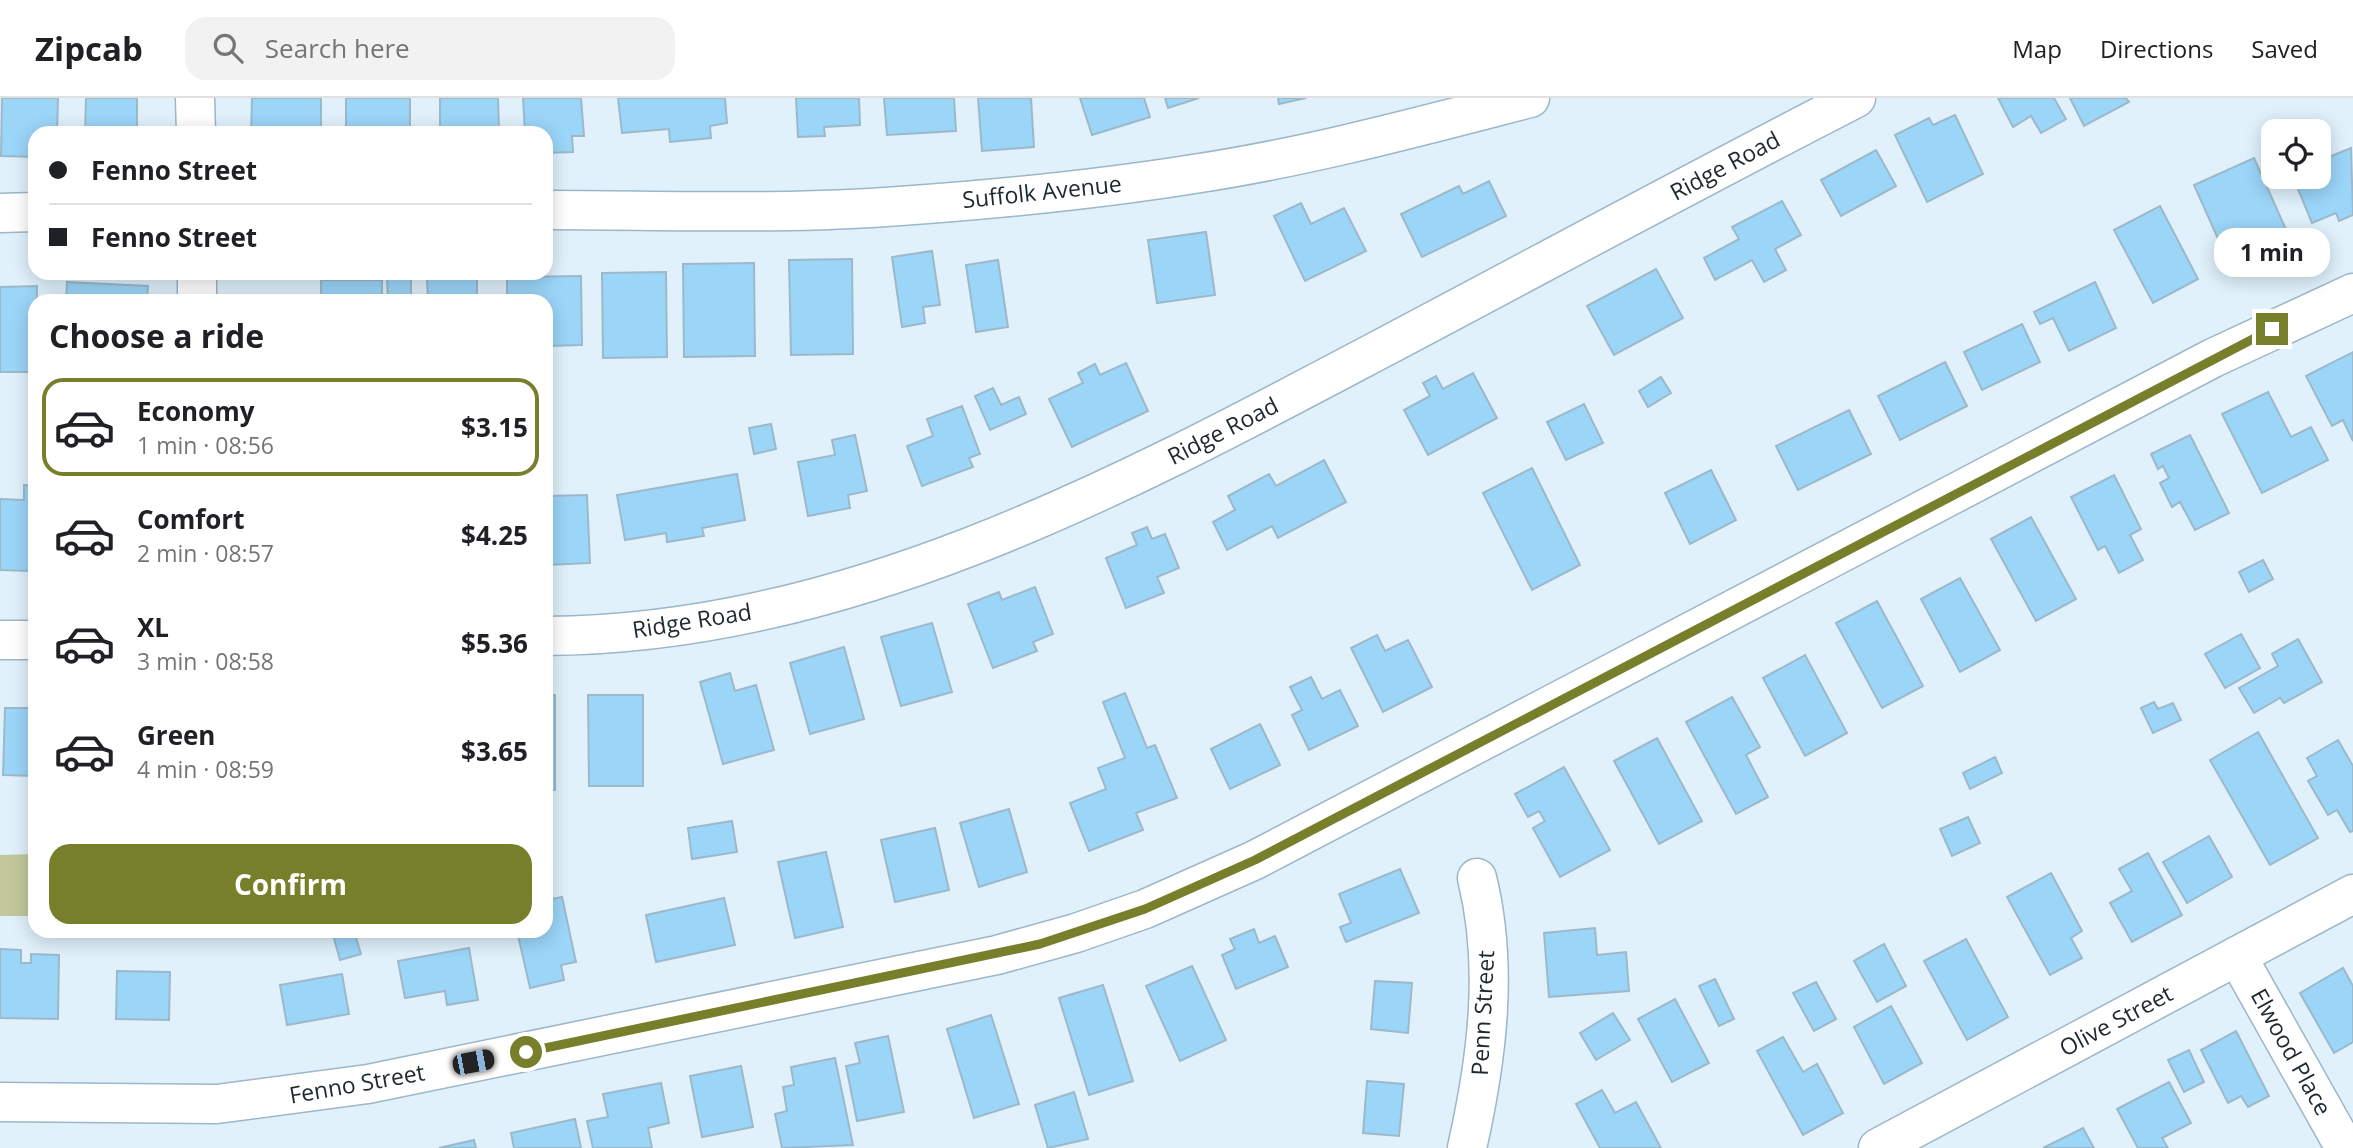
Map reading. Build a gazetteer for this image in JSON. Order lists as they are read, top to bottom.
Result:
{
  "streets": {
    "street": [
      "Ridge Road",
      "Suffolk Avenue",
      "Penn Street",
      "Olive Street",
      "Elwood Place",
      "Fenno Street"
    ]
  },
  "crossings": [
    ["Olive Street", "Elwood Place"]
  ],
  "page": {
    "header": "Zipcab",
    "search": "Search here",
    "nav": ["Map", "Directions", "Saved"],
    "banner": ["Fenno Street", "Fenno Street"],
    "bubble": "1 min",
    "heading": "Choose a ride",
    "list": [
      {
        "name": "Economy",
        "note": "1 min · 08:56",
        "value": "$3.15"
      },
      {
        "name": "Comfort",
        "note": "2 min · 08:57",
        "value": "$4.25"
      },
      {
        "name": "XL",
        "note": "3 min · 08:58",
        "value": "$5.36"
      },
      {
        "name": "Green",
        "note": "4 min · 08:59",
        "value": "$3.65"
      }
    ],
    "buttons": "Confirm"
  }
}
